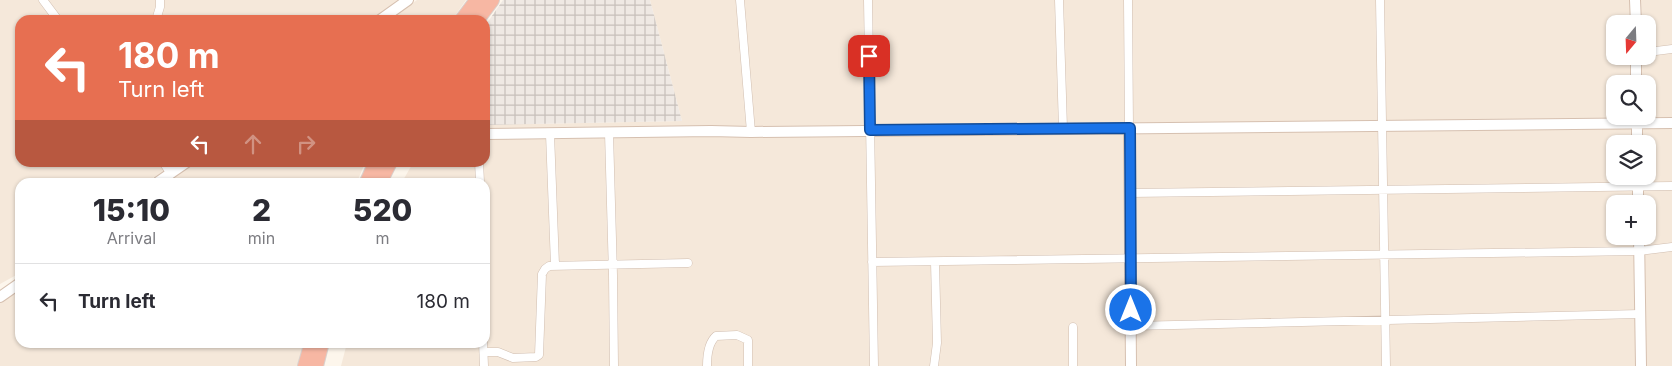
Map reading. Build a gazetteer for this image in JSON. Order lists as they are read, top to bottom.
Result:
{
  "north": "bottom",
  "page": {
    "map_buttons": "+",
    "turn": ["180 m", "Turn left"],
    "eta": [
      "15:10",
      "Arrival",
      "2",
      "min",
      "520",
      "m"
    ],
    "list": [
      {
        "name": "Turn left",
        "value": "180 m"
      }
    ]
  }
}
